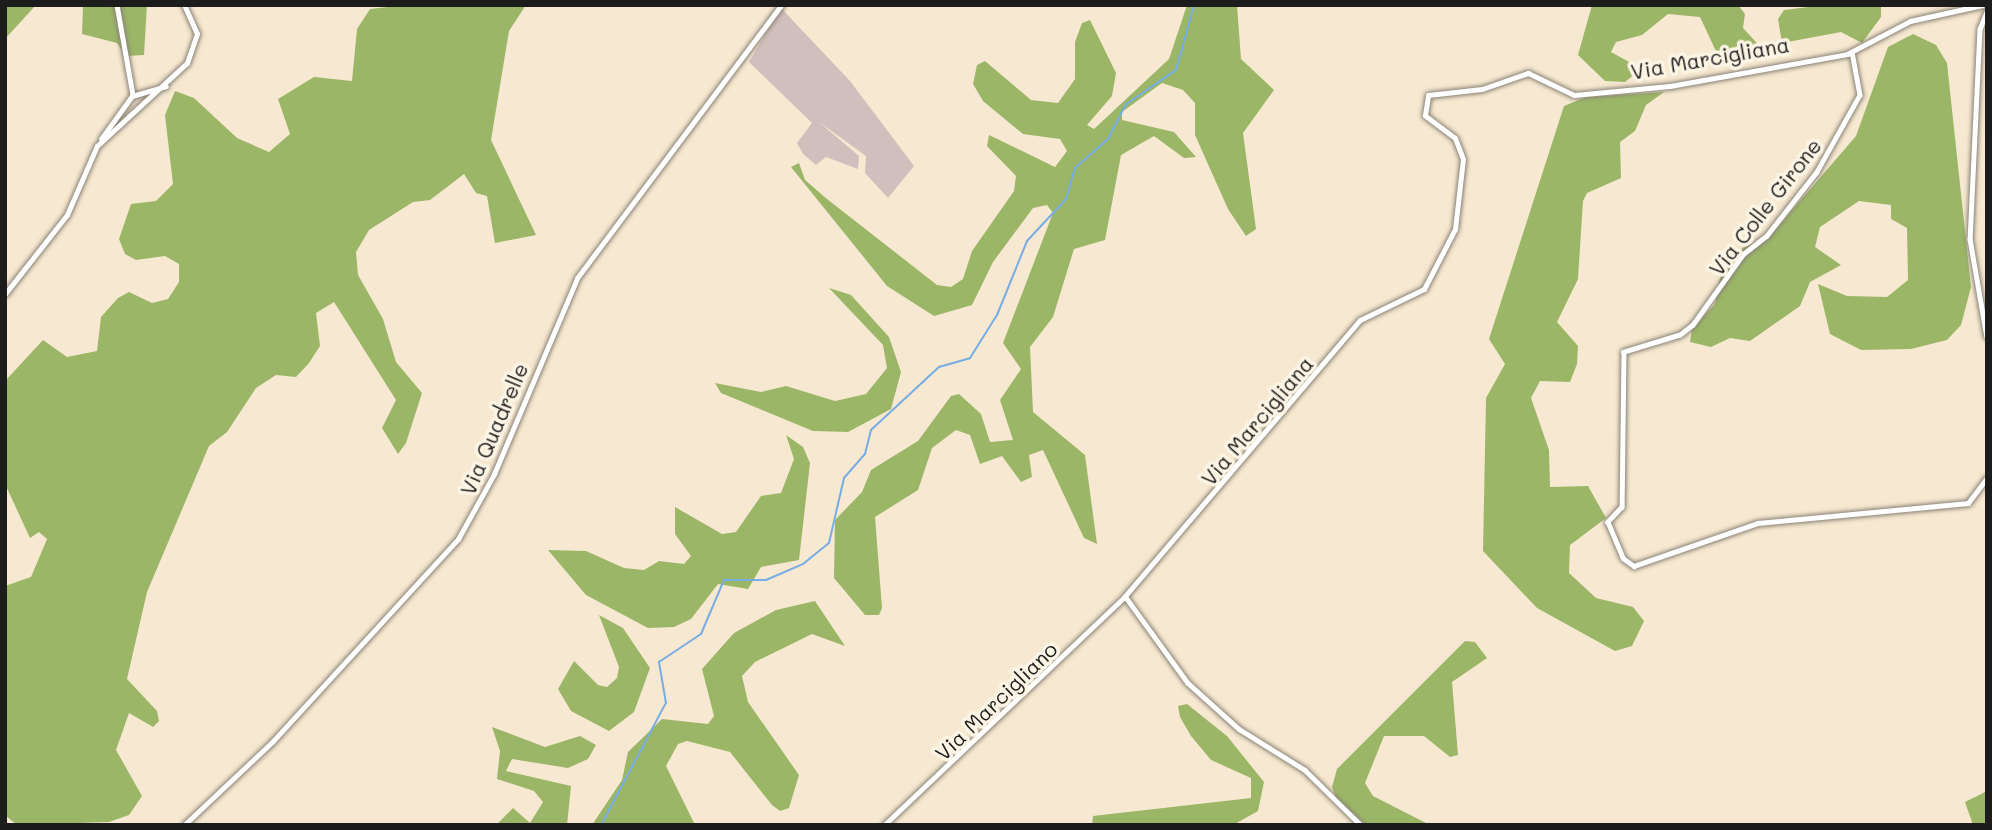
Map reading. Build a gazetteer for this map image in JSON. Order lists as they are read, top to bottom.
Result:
{
  "streets": {
    "street": [
      "Via Marcigliana",
      "Via Colle Girone",
      "Via Quadrelle",
      "Via Marcigliano"
    ]
  },
  "crossings": [
    ["Via Marcigliana", "Via Colle Girone"],
    ["Via Marcigliana", "Via Marcigliano"]
  ]
}
